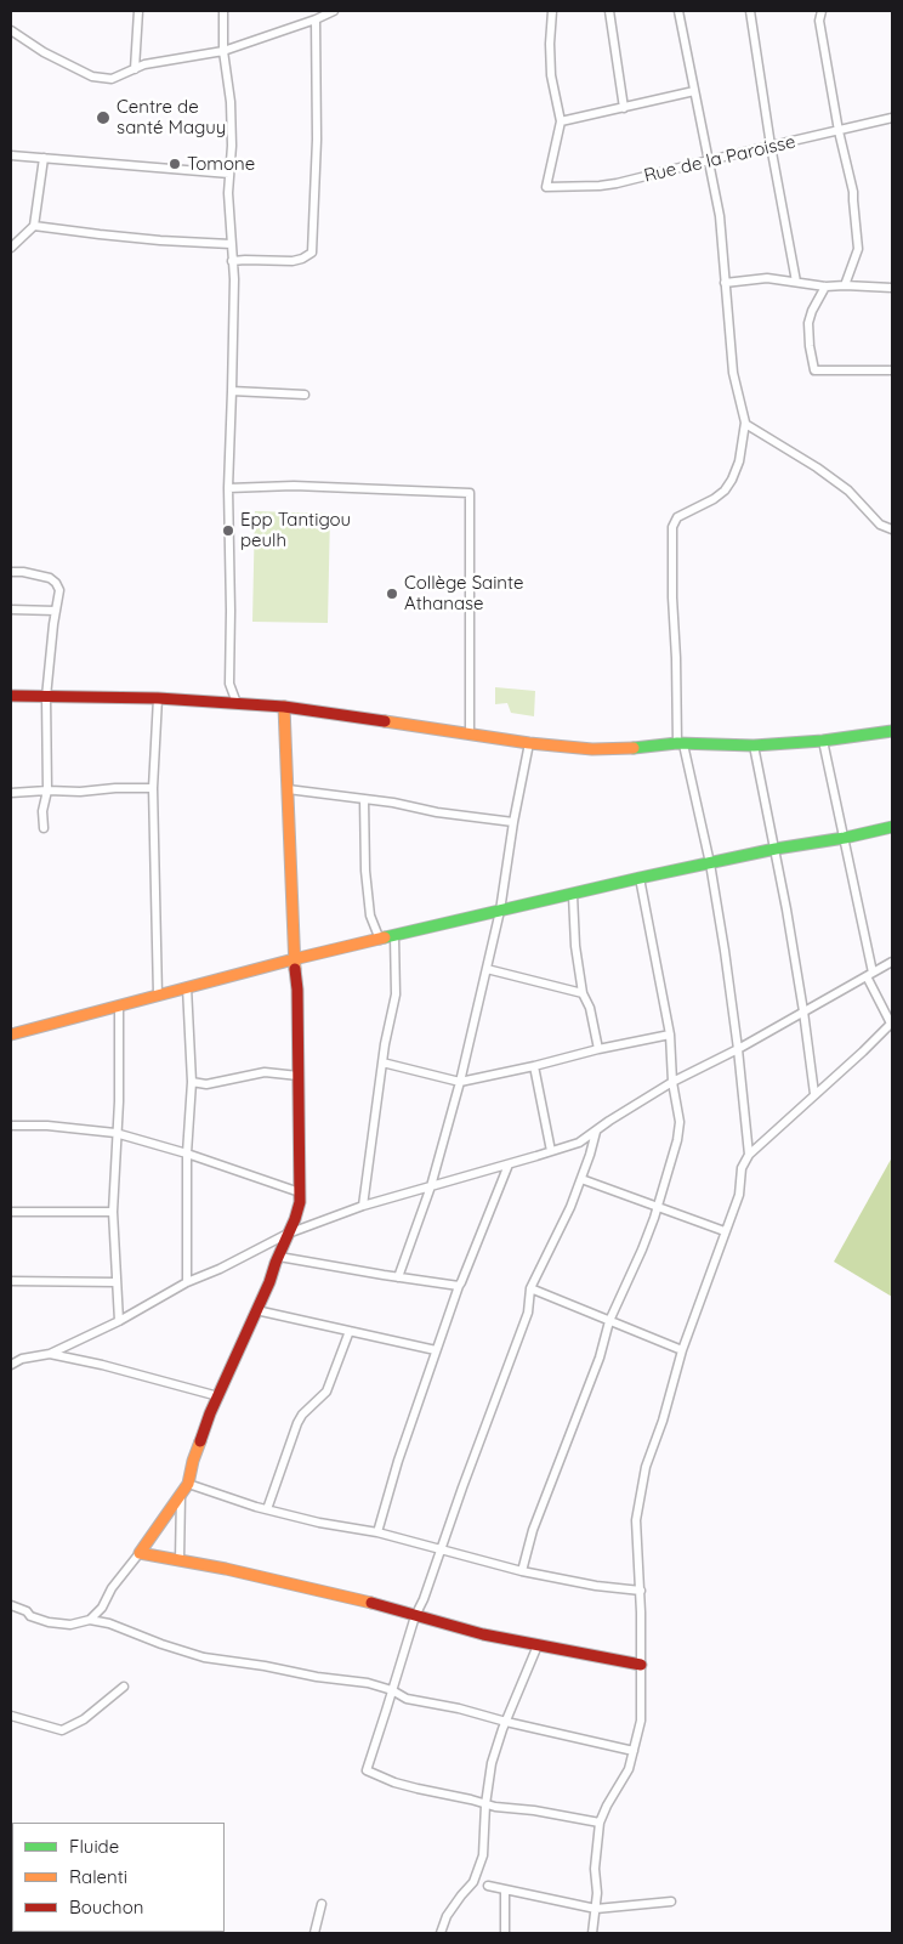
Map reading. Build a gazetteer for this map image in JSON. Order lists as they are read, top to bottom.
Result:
{
  "streets": {
    "street": ["Rue de la Paroisse"]
  },
  "places": [
    "Centre de santé Maguy",
    "Tomone",
    "Epp Tantigou peulh",
    "Collège Sainte Athanase"
  ],
  "legend": ["Fluide", "Ralenti", "Bouchon"]
}
